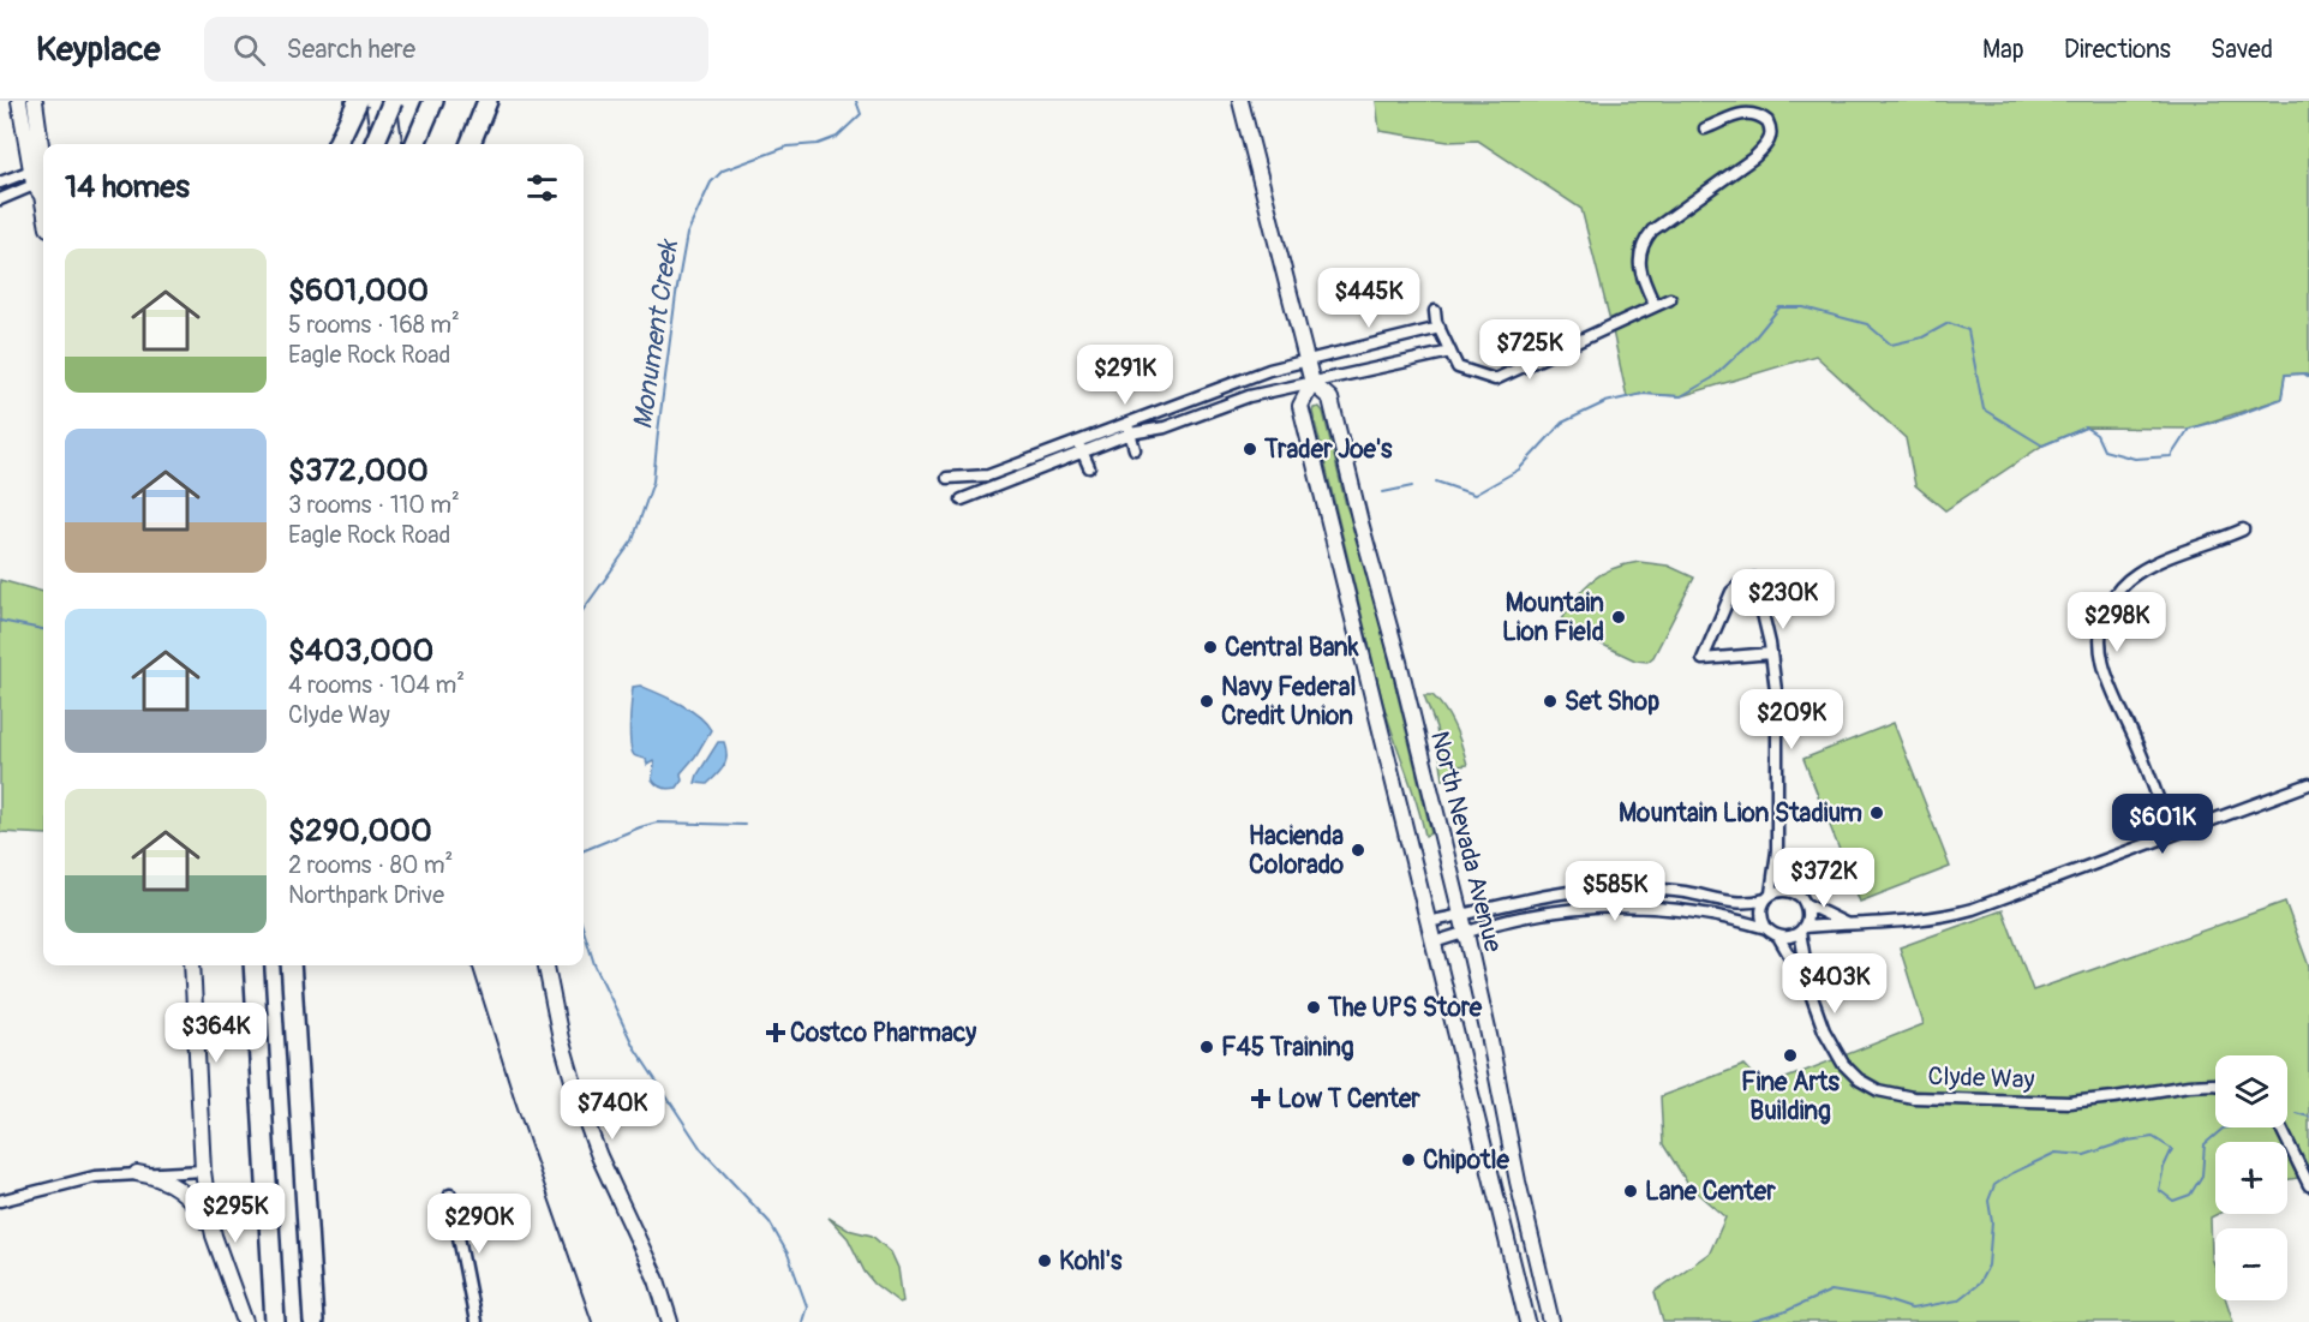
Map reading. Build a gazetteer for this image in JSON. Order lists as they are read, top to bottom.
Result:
{
  "streets": {
    "main road": ["North Nevada Avenue"],
    "street": ["Clyde Way"]
  },
  "water": ["Monument Creek"],
  "places": {
    "other": [
      "Trader Joe's",
      "Mountain Lion Field",
      "Central Bank",
      "Navy Federal Credit Union",
      "Set Shop",
      "Mountain Lion Stadium",
      "Hacienda Colorado",
      "The UPS Store",
      "F45 Training",
      "Fine Arts Building",
      "Chipotle",
      "Lane Center",
      "Kohl's"
    ],
    "health": ["Costco Pharmacy", "Low T Center"]
  },
  "page": {
    "header": "Keyplace",
    "search": "Search here",
    "nav": ["Map", "Directions", "Saved"],
    "heading": "14 homes",
    "list": [
      {
        "name": "$601,000",
        "note": "5 rooms · 168 m² · Eagle Rock Road"
      },
      {
        "name": "$372,000",
        "note": "3 rooms · 110 m² · Eagle Rock Road"
      },
      {
        "name": "$403,000",
        "note": "4 rooms · 104 m² · Clyde Way"
      },
      {
        "name": "$290,000",
        "note": "2 rooms · 80 m² · Northpark Drive"
      }
    ],
    "price": [
      "$445K",
      "$725K",
      "$291K",
      "$230K",
      "$298K",
      "$209K",
      "$601K",
      "$372K",
      "$585K",
      "$403K",
      "$364K",
      "$740K",
      "$295K",
      "$290K"
    ],
    "map_buttons": ["+", "−"]
  }
}
